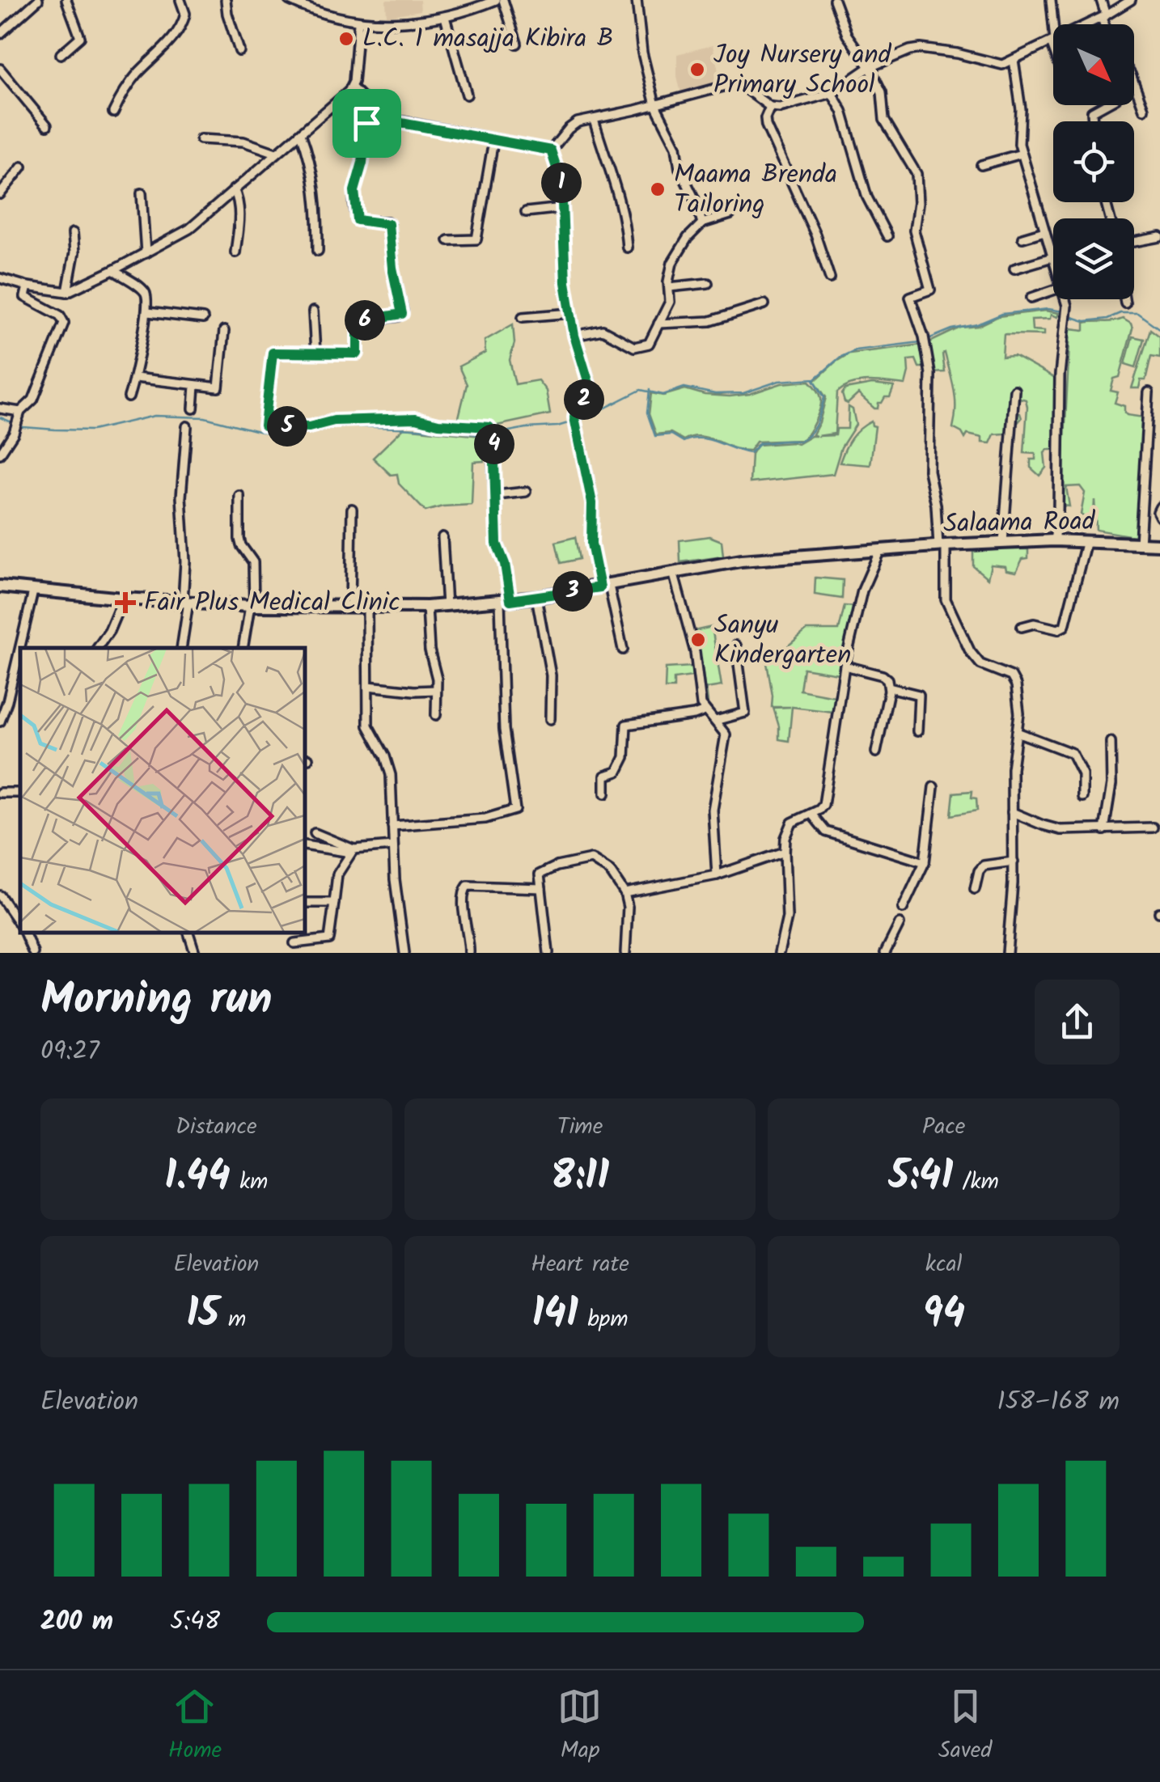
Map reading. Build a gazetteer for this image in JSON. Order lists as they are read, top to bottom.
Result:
{
  "streets": {
    "main road": ["Salaama Road"]
  },
  "places": {
    "other": [
      "L.C. 1 masajja Kibira B",
      "Joy Nursery and Primary School",
      "Maama Brenda Tailoring",
      "Sanyu Kindergarten"
    ],
    "health": ["Fair Plus Medical Clinic"]
  },
  "north": "bottom right",
  "page": {
    "pins": [
      "1",
      "6",
      "2",
      "5",
      "4",
      "3"
    ],
    "heading": ["Morning run", "09:27"],
    "stats": [
      ["Distance", "1.44 km"],
      ["Time", "8:11"],
      ["Pace", "5:41 /km"],
      ["Elevation", "15 m"],
      ["Heart rate", "141 bpm"],
      ["kcal", "94"]
    ],
    "chart": ["Elevation", "158–168 m"],
    "list": [
      {
        "name": "200 m",
        "note": "5:48"
      }
    ],
    "tabs": ["Home", "Map", "Saved"]
  }
}
